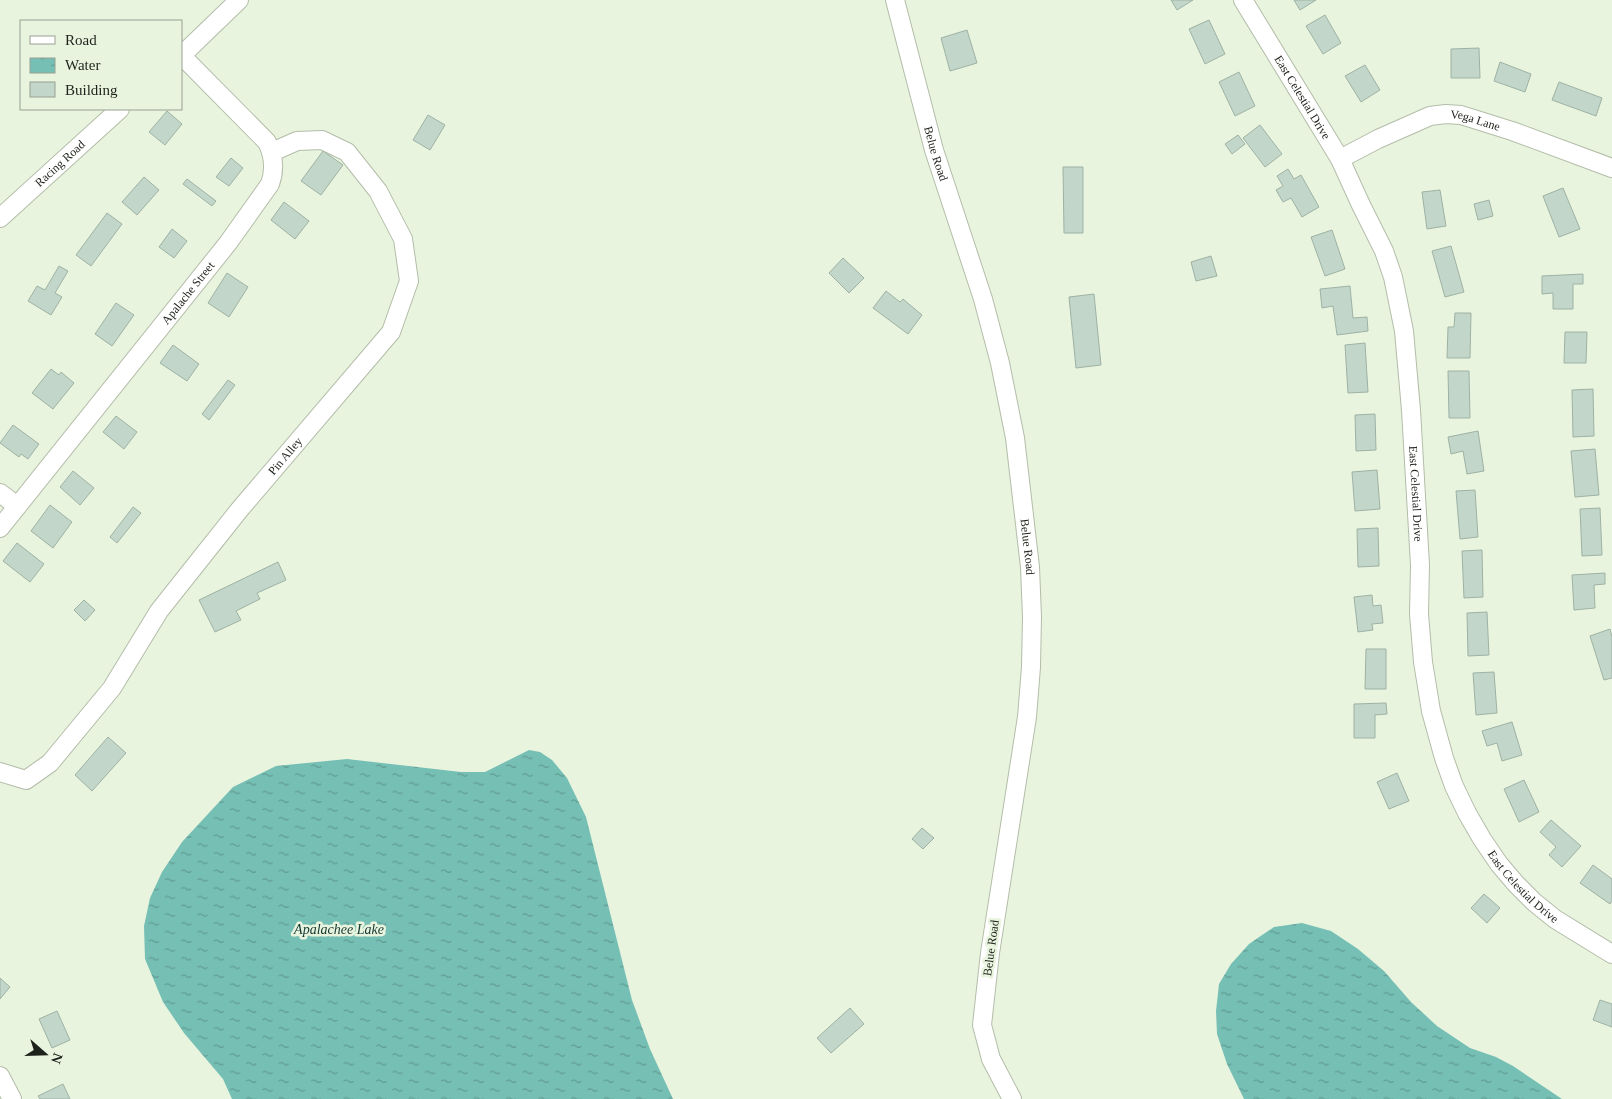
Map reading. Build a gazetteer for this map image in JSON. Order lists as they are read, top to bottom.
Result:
{
  "streets": {
    "street": [
      "East Celestial Drive",
      "Vega Lane",
      "Belue Road",
      "Racing Road",
      "Apalache Street",
      "Pin Alley"
    ]
  },
  "crossings": [
    ["East Celestial Drive", "Vega Lane"],
    ["Apalache Street", "Pin Alley"]
  ],
  "water": ["Apalachee Lake"],
  "legend": ["Road", "Water", "Building"],
  "north": "right"
}
